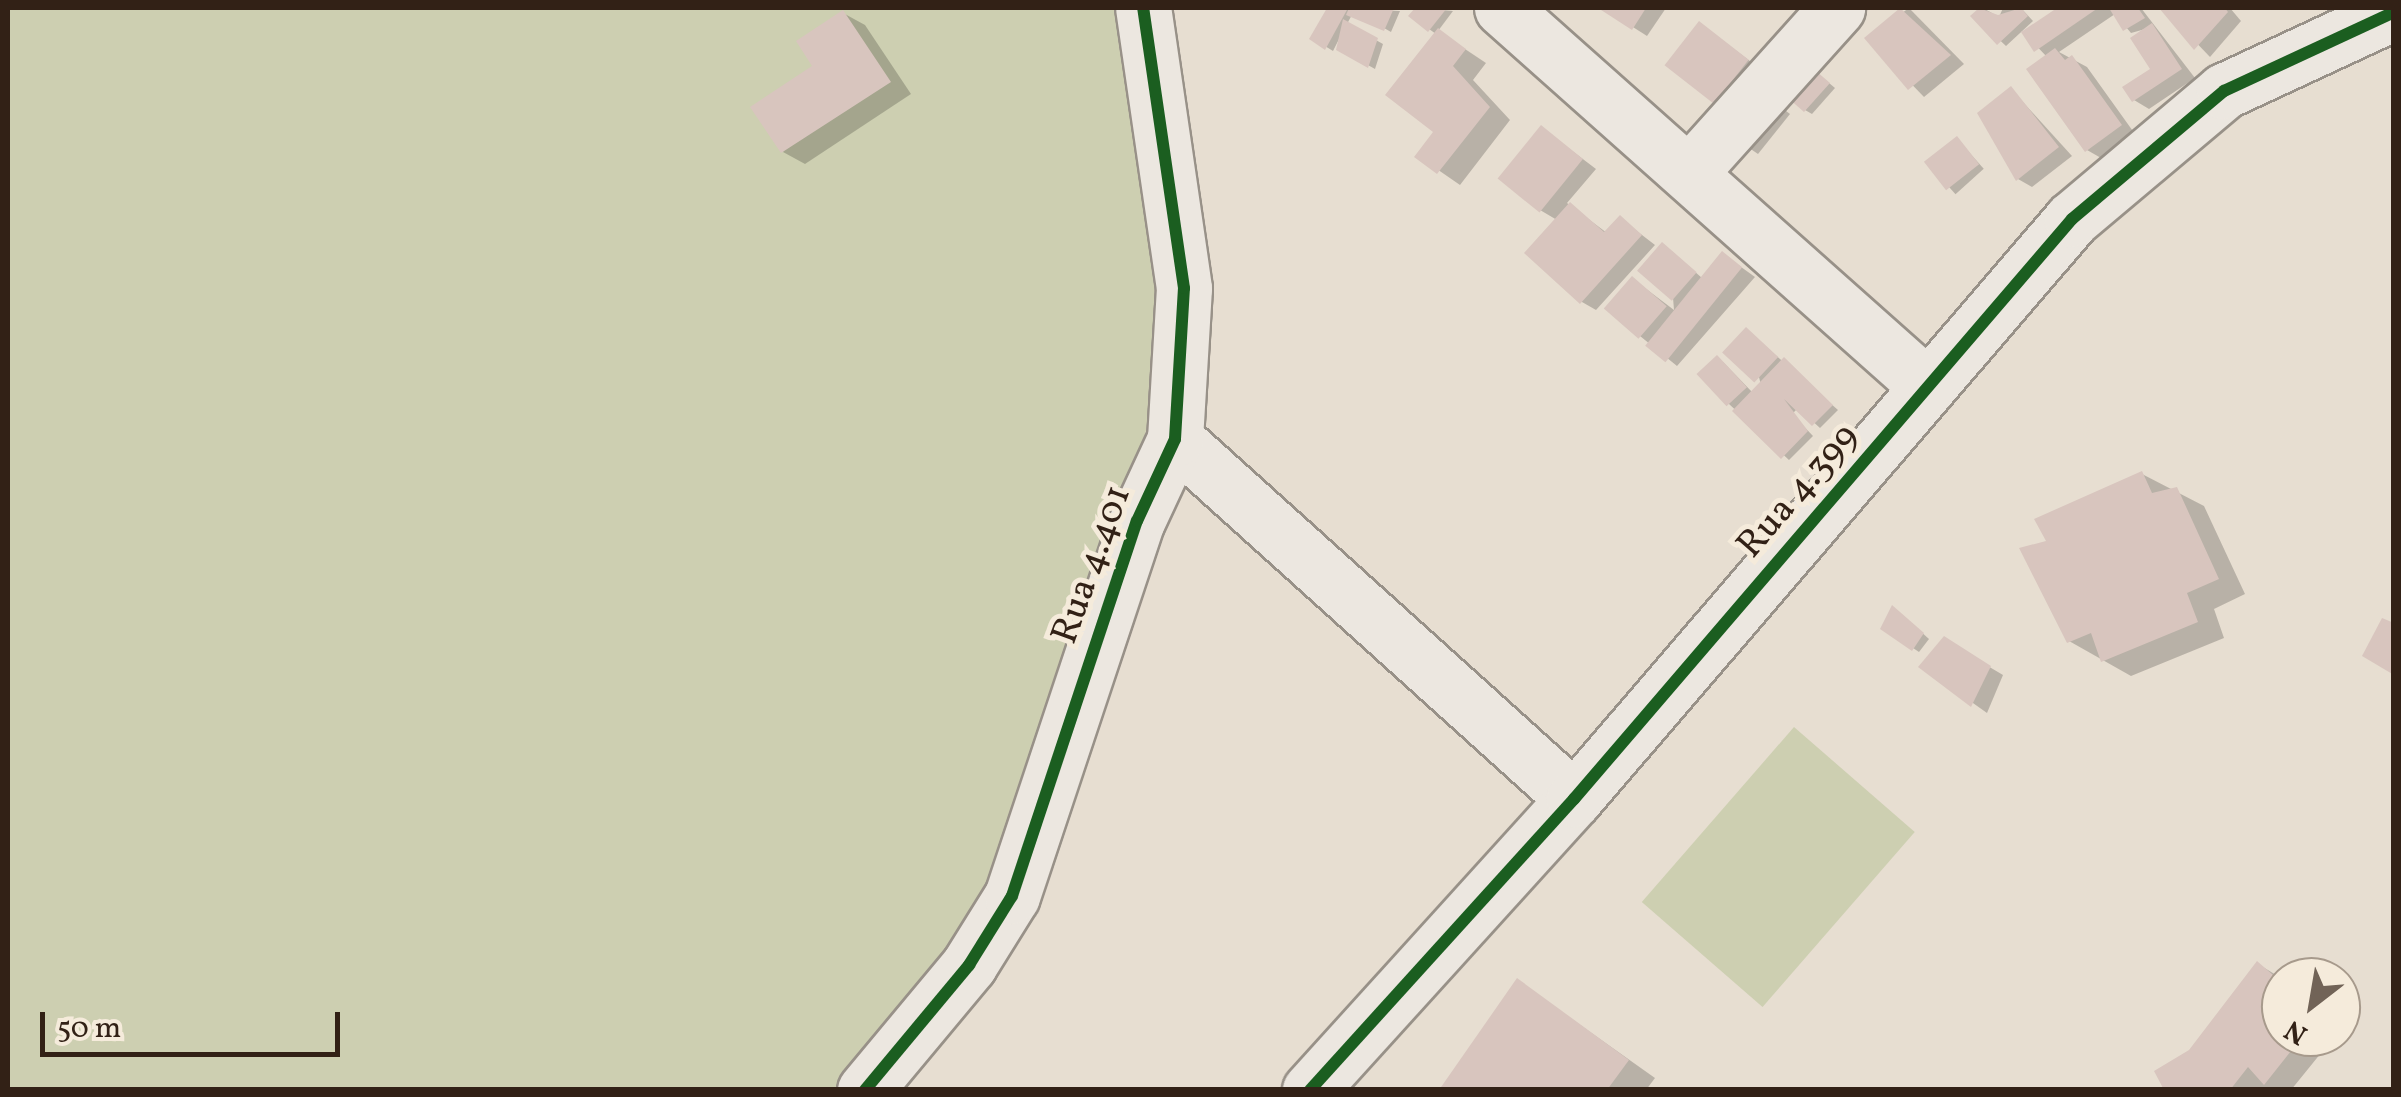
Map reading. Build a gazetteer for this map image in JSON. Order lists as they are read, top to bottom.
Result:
{
  "streets": {
    "street": ["Rua 4.399", "Rua 4.401"]
  },
  "scale_bar": "50 m",
  "north": "bottom left"
}
